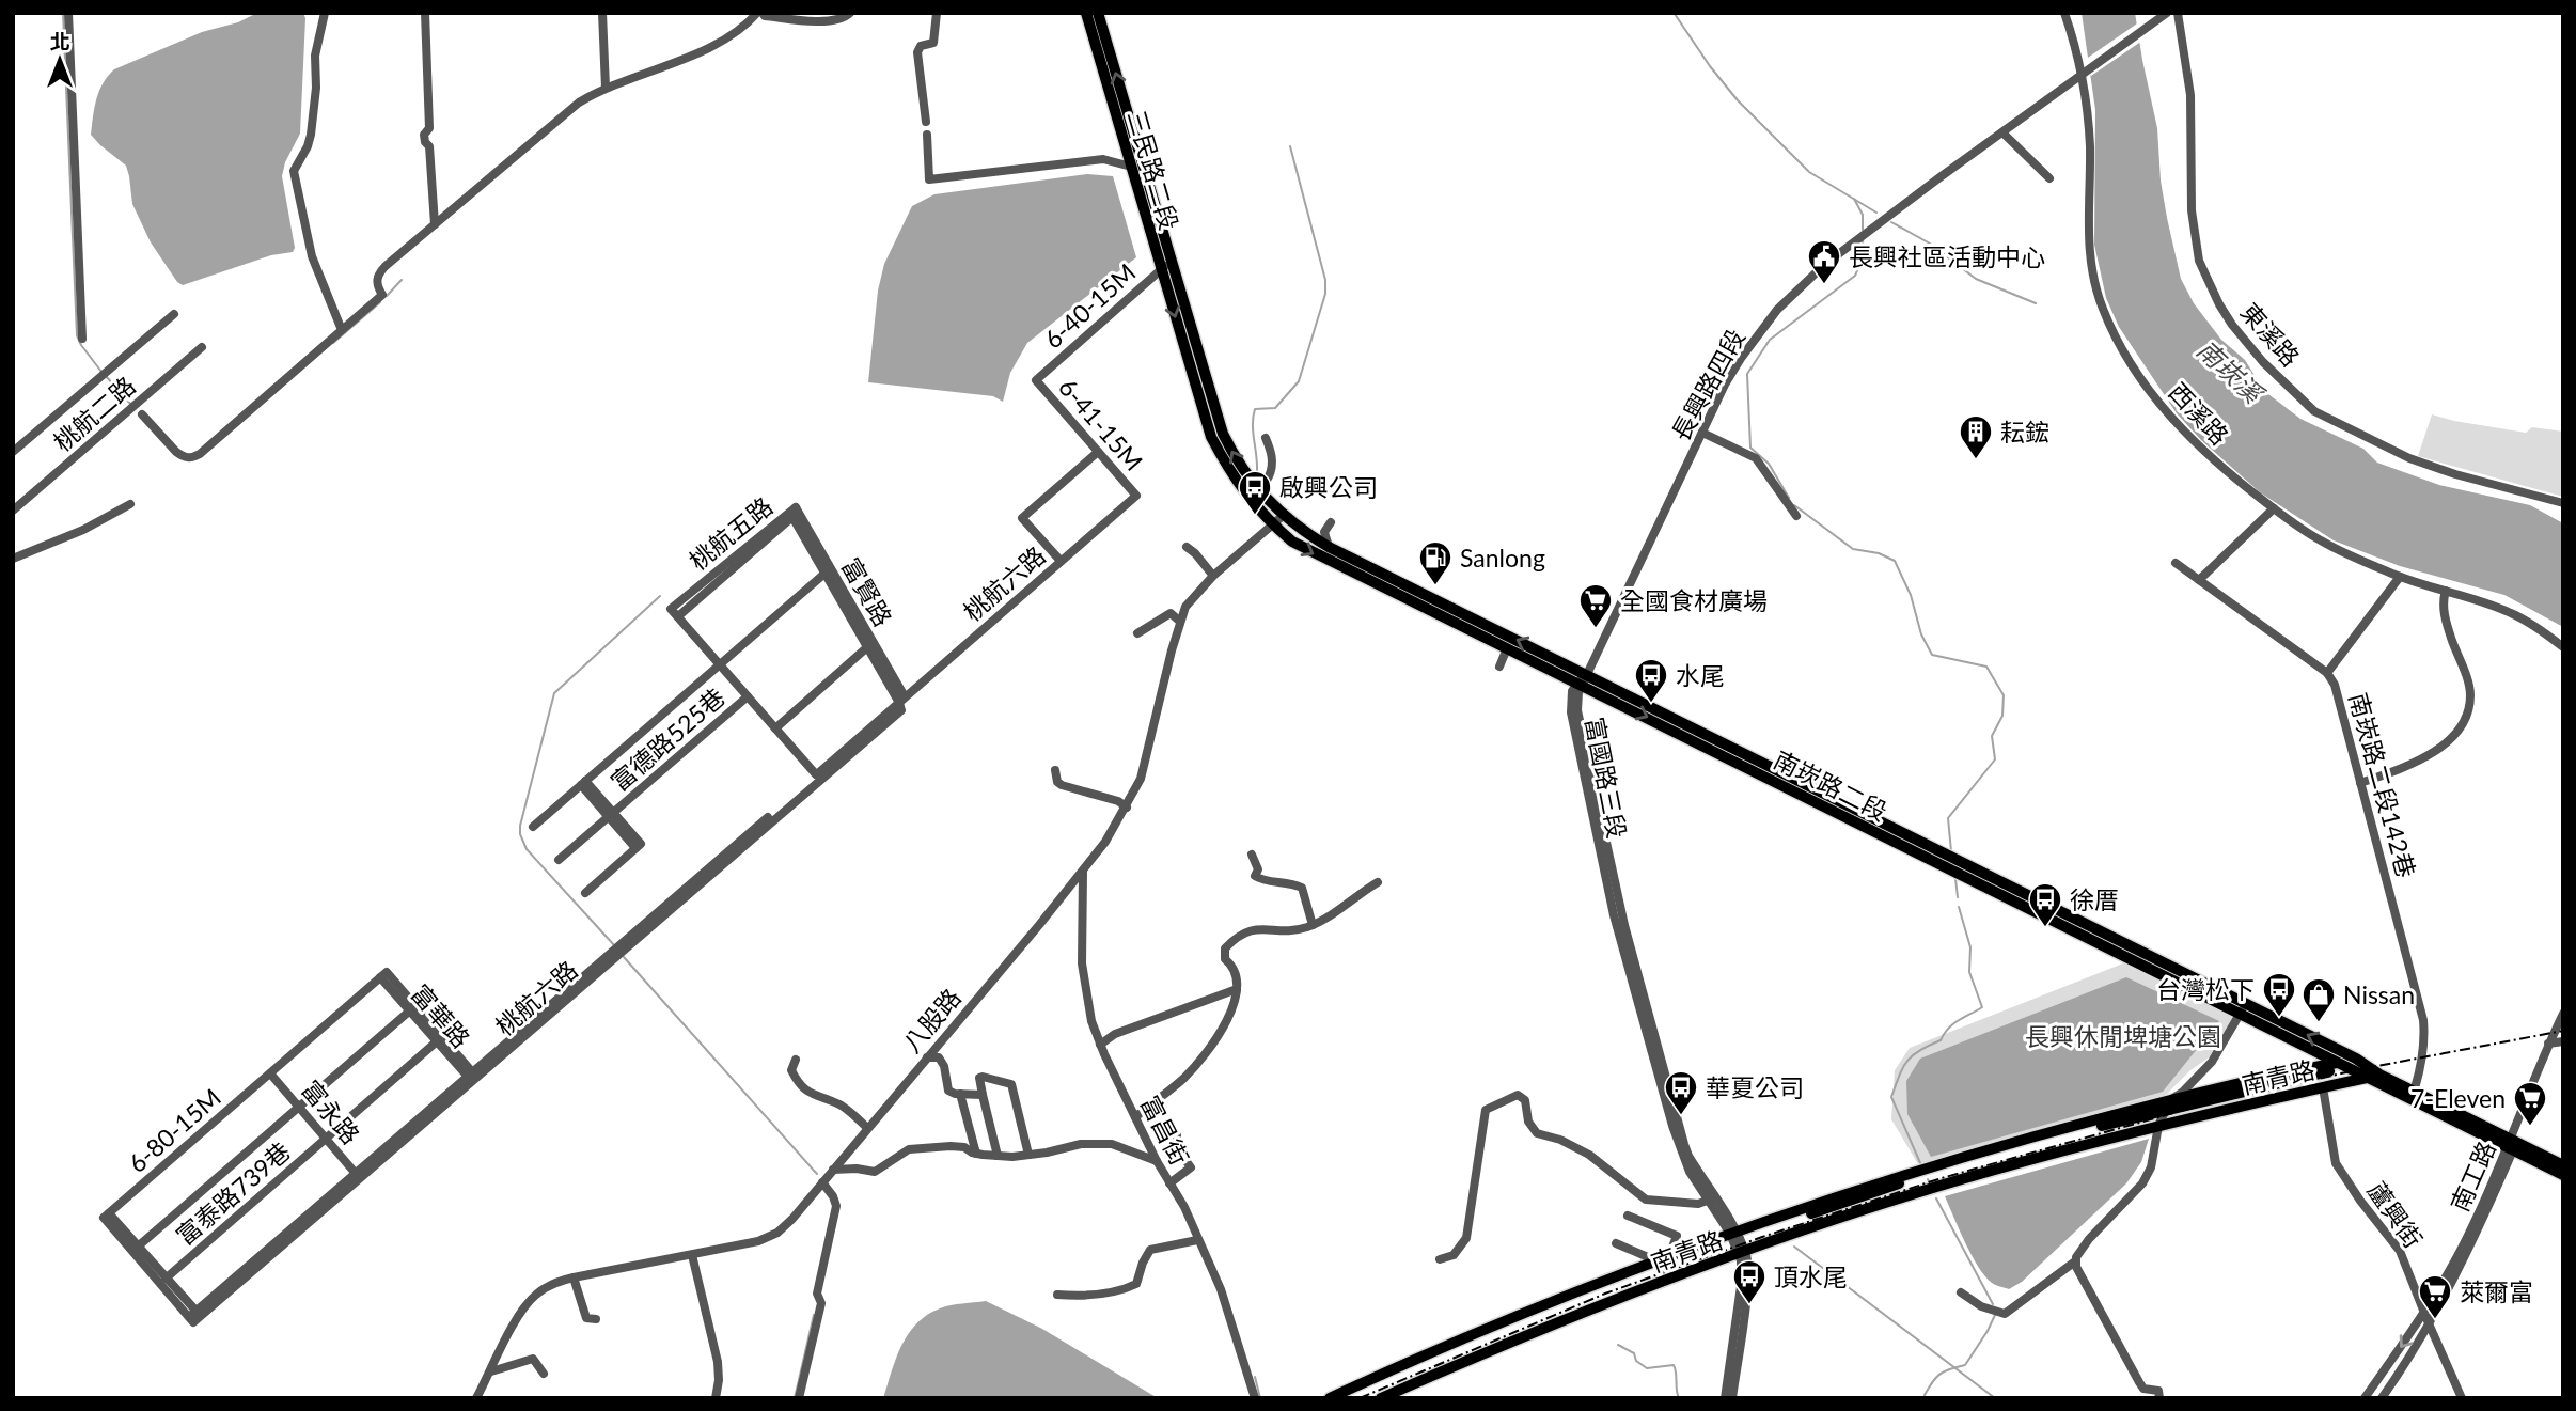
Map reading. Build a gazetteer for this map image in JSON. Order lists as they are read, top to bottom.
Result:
{
  "streets": {
    "main road": ["三民路二段", "南崁路二段", "南青路"],
    "street": [
      "6-40-15M",
      "東溪路",
      "長興路四段",
      "桃航二路",
      "西溪路",
      "6-41-15M",
      "桃航五路",
      "桃航六路",
      "富賢路",
      "富德路525巷",
      "富國路三段",
      "南崁路二段142巷",
      "富華路",
      "八股路",
      "富永路",
      "6-80-15M",
      "富昌街",
      "南工路",
      "富泰路739巷",
      "蘆興街"
    ]
  },
  "crossings": [
    ["三民路二段", "6-40-15M"],
    ["三民路二段", "南崁路二段"],
    ["6-40-15M", "6-41-15M"],
    ["長興路四段", "西溪路"],
    ["長興路四段", "富國路三段"],
    ["長興路四段", "南崁路二段"],
    ["6-41-15M", "桃航六路"],
    ["桃航五路", "富賢路"],
    ["桃航六路", "富賢路"],
    ["桃航六路", "富華路"],
    ["桃航六路", "富永路"],
    ["富國路三段", "南崁路二段"],
    ["富國路三段", "南青路"],
    ["南崁路二段", "南崁路二段142巷"],
    ["南崁路二段", "八股路"],
    ["南崁路二段", "南青路"],
    ["南崁路二段", "南工路"],
    ["富華路", "6-80-15M"],
    ["富華路", "富泰路739巷"],
    ["八股路", "富昌街"],
    ["富永路", "6-80-15M"],
    ["富永路", "富泰路739巷"],
    ["南工路", "蘆興街"]
  ],
  "water": ["南崁溪"],
  "parks": ["長興休閒埤塘公園"],
  "places": {
    "public building": ["長興社區活動中心"],
    "building": ["耘鋐"],
    "bus stop": [
      "啟興公司",
      "水尾",
      "徐厝",
      "台灣松下",
      "華夏公司",
      "頂水尾"
    ],
    "fuel station": ["Sanlong"],
    "supermarket": ["全國食材廣場", "7-Eleven", "萊爾富"],
    "shop": ["Nissan"]
  },
  "north": "top"
}
